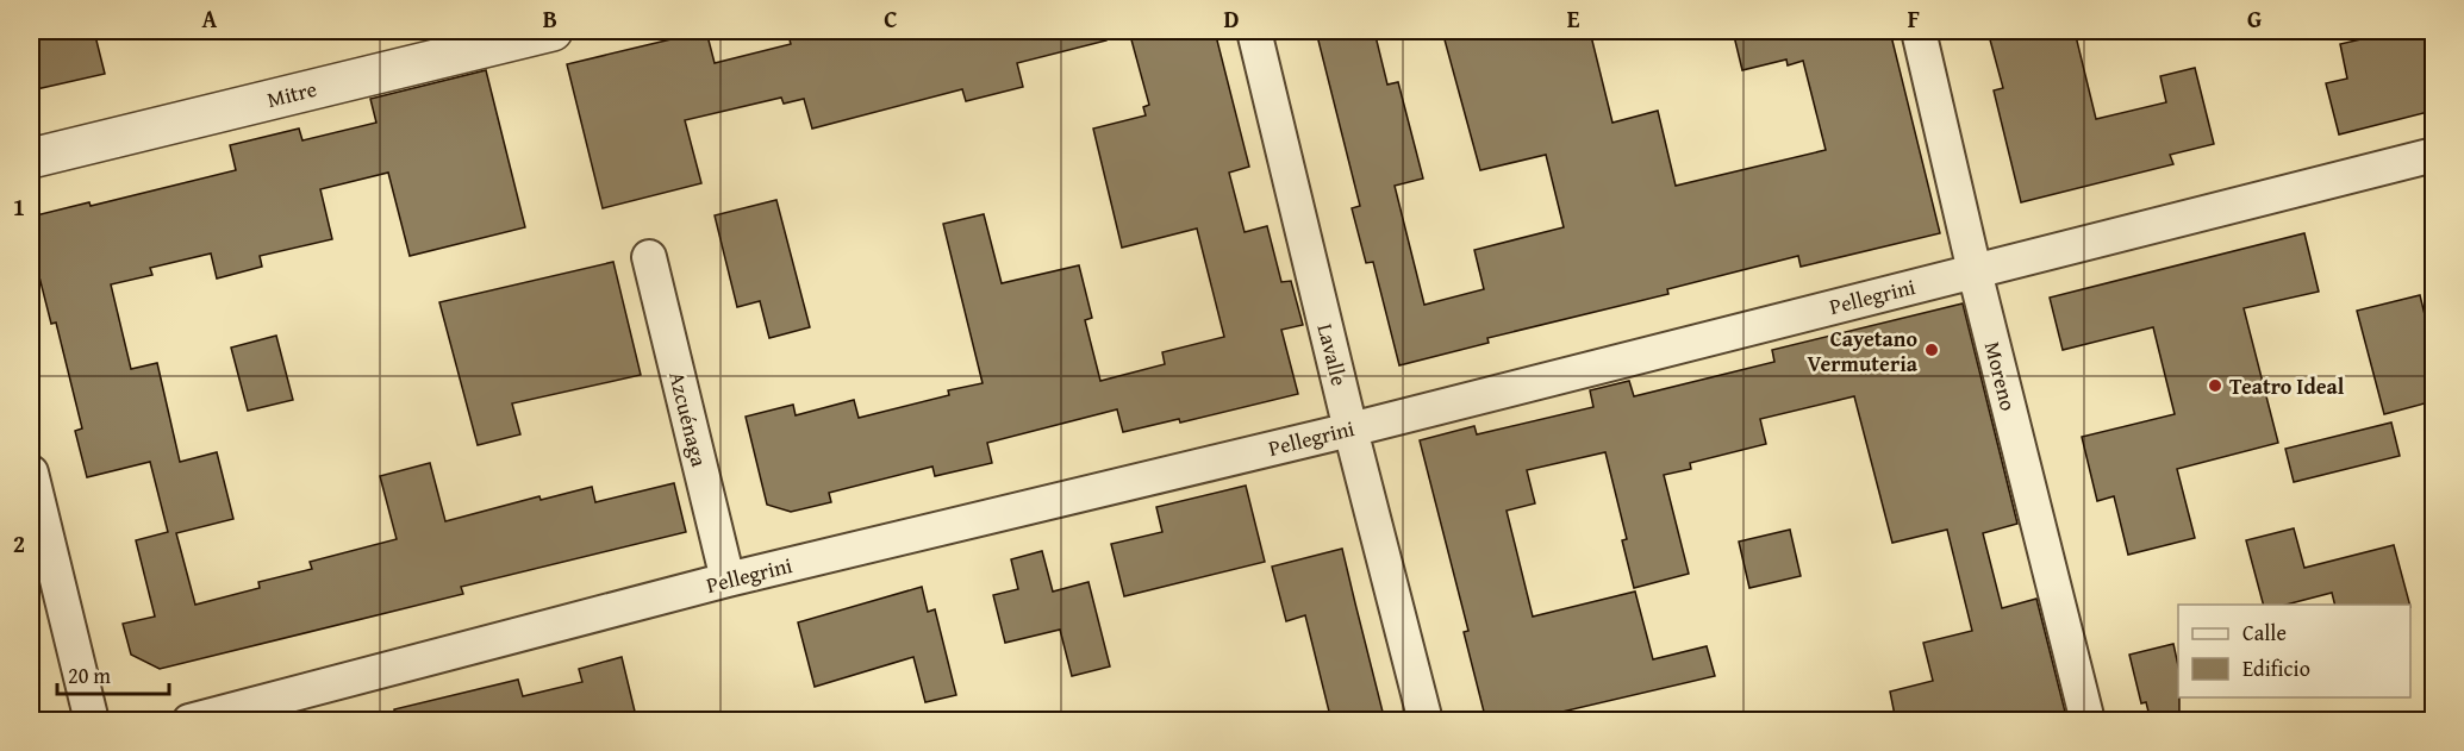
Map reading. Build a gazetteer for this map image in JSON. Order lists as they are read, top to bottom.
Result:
{
  "streets": {
    "street": [
      "Mitre",
      "Pellegrini",
      "Lavalle",
      "Moreno",
      "Azcuénaga"
    ]
  },
  "crossings": [
    ["Pellegrini", "Lavalle"],
    ["Pellegrini", "Moreno"],
    ["Pellegrini", "Azcuénaga"]
  ],
  "places": ["Cayetano Vermuteria", "Teatro Ideal"],
  "legend": ["Calle", "Edificio"],
  "scale_bar": "20 m",
  "grid": {
    "columns": [
      "A",
      "B",
      "C",
      "D",
      "E",
      "F",
      "G"
    ],
    "rows": ["1", "2"]
  }
}
